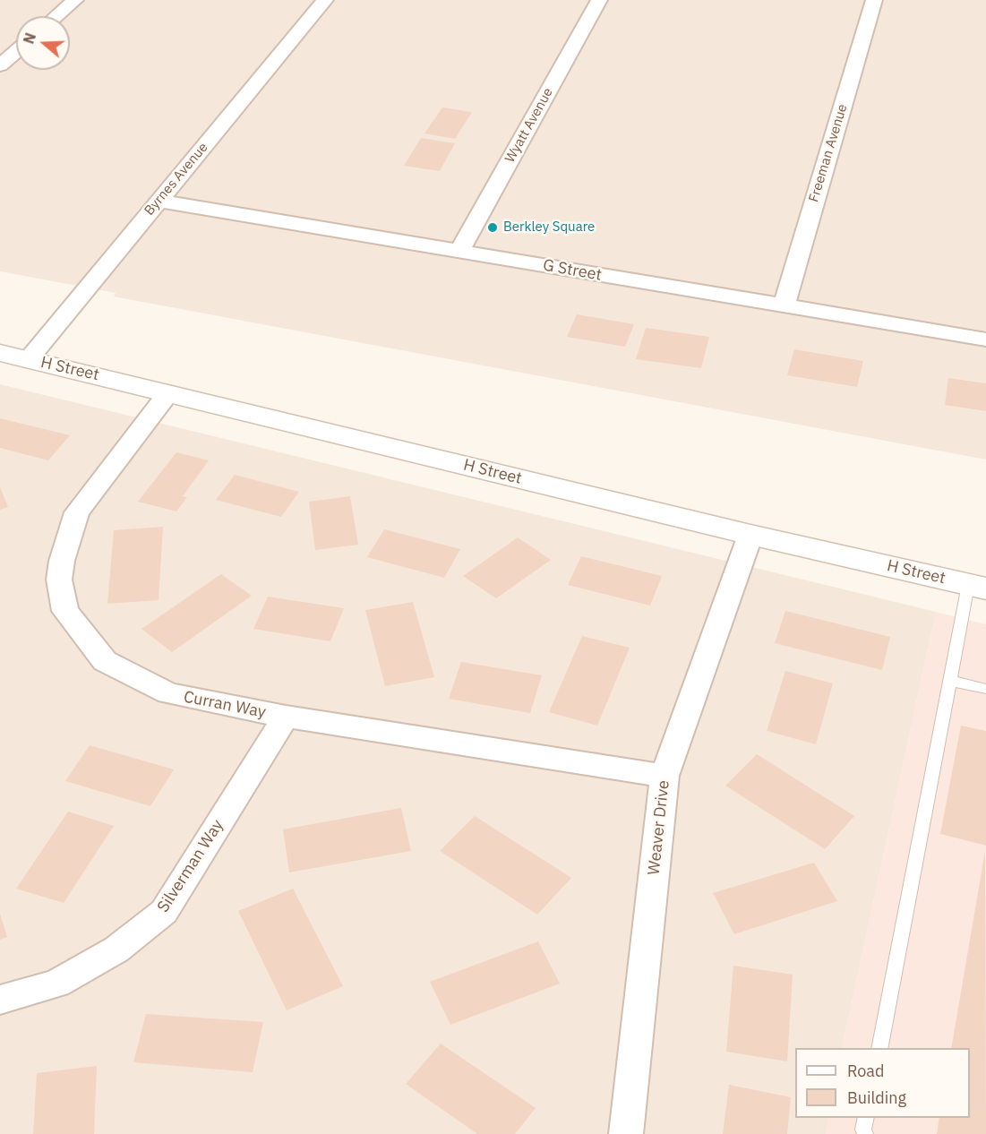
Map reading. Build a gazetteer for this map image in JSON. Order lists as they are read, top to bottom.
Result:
{
  "streets": {
    "street": [
      "Wyatt Avenue",
      "Freeman Avenue",
      "Byrnes Avenue",
      "G Street",
      "H Street",
      "Curran Way",
      "Weaver Drive",
      "Silverman Way"
    ]
  },
  "crossings": [
    ["Wyatt Avenue", "G Street"],
    ["Freeman Avenue", "G Street"],
    ["Byrnes Avenue", "G Street"],
    ["Byrnes Avenue", "H Street"],
    ["H Street", "Curran Way"],
    ["H Street", "Weaver Drive"],
    ["Curran Way", "Weaver Drive"],
    ["Curran Way", "Silverman Way"]
  ],
  "places": ["Berkley Square"],
  "legend": ["Road", "Building"],
  "north": "left"
}
